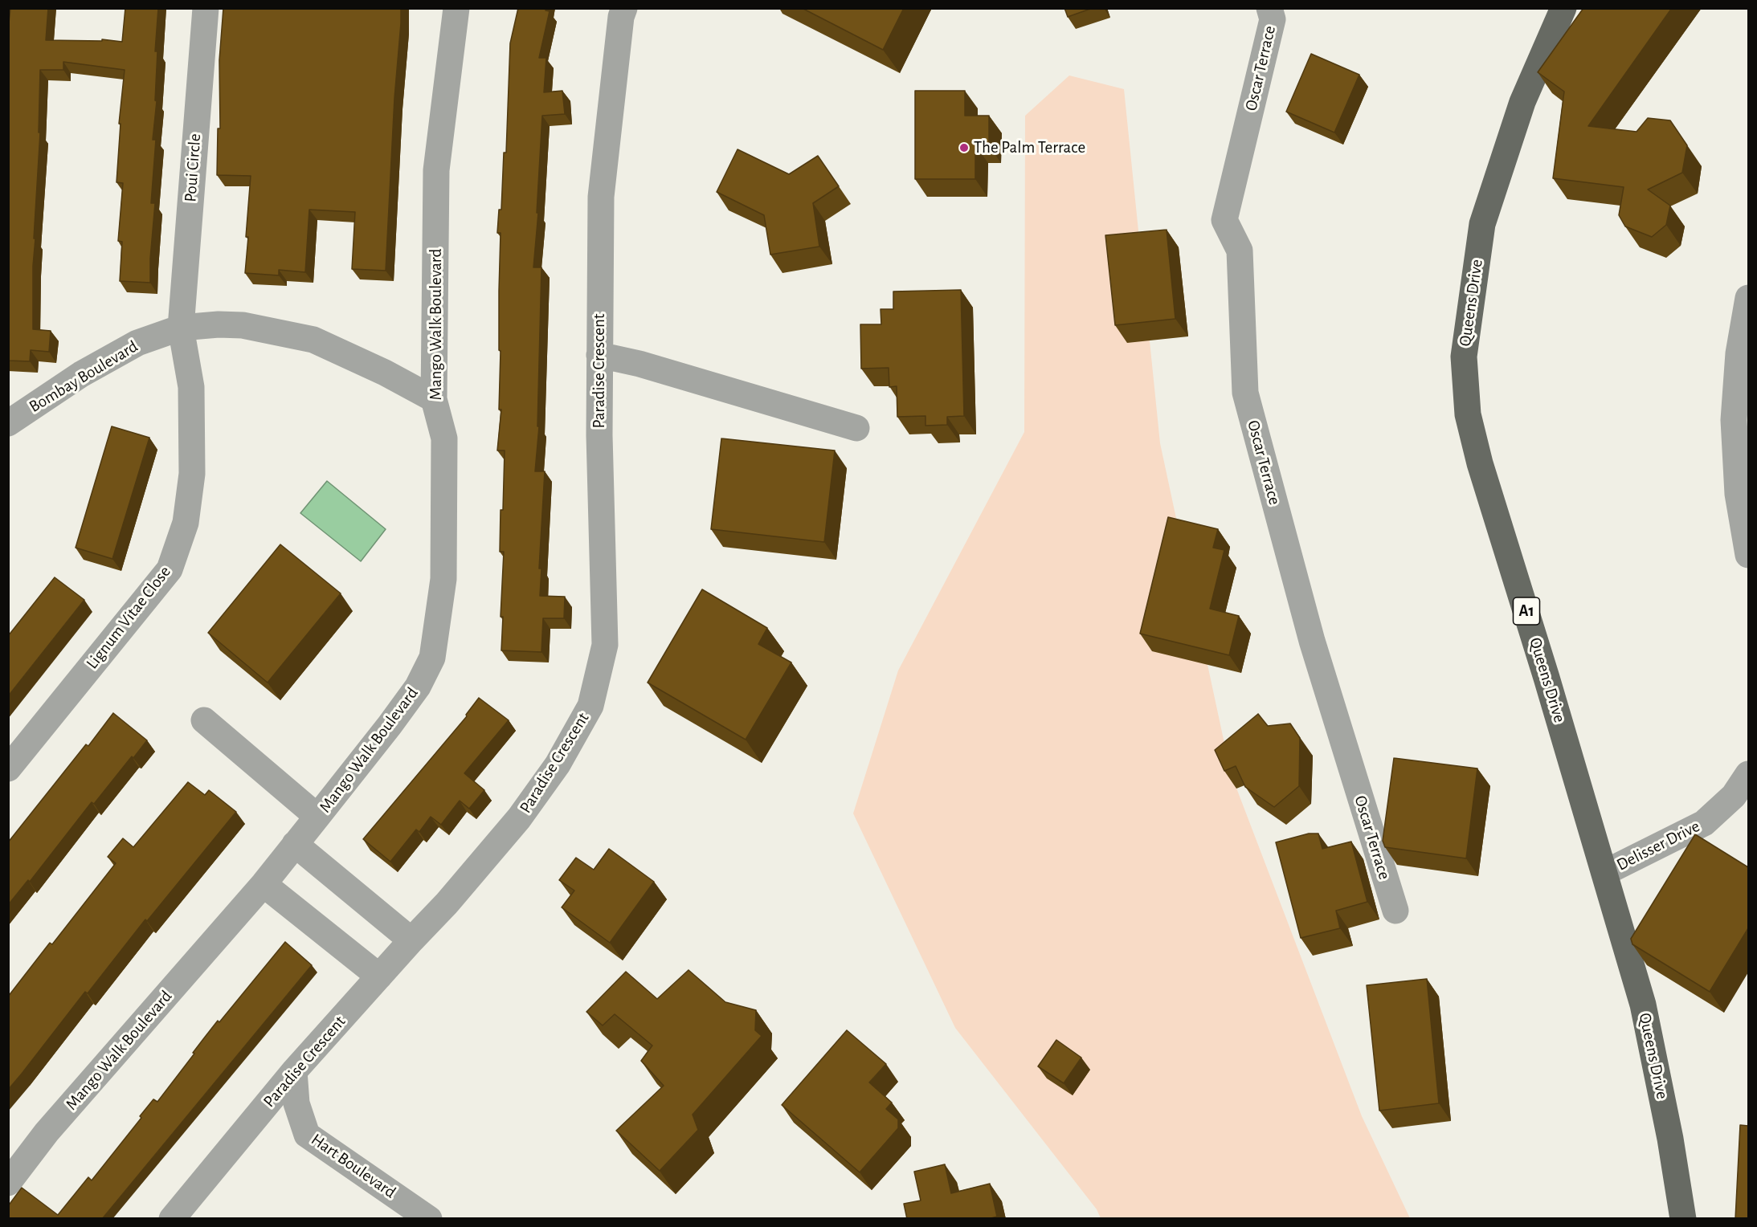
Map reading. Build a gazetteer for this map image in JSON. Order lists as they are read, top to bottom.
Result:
{
  "streets": {
    "main road": ["Queens Drive", "A1"],
    "street": [
      "Oscar Terrace",
      "Poui Circle",
      "Mango Walk Boulevard",
      "Paradise Crescent",
      "Bombay Boulevard",
      "Lignum Vitae Close",
      "Delisser Drive",
      "Hart Boulevard"
    ]
  },
  "crossings": [
    ["Poui Circle", "Bombay Boulevard"],
    ["Poui Circle", "Lignum Vitae Close"],
    ["Queens Drive", "Delisser Drive"],
    ["Mango Walk Boulevard", "Bombay Boulevard"],
    ["Paradise Crescent", "Hart Boulevard"],
    ["Bombay Boulevard", "Lignum Vitae Close"]
  ],
  "places": ["The Palm Terrace"]
}
